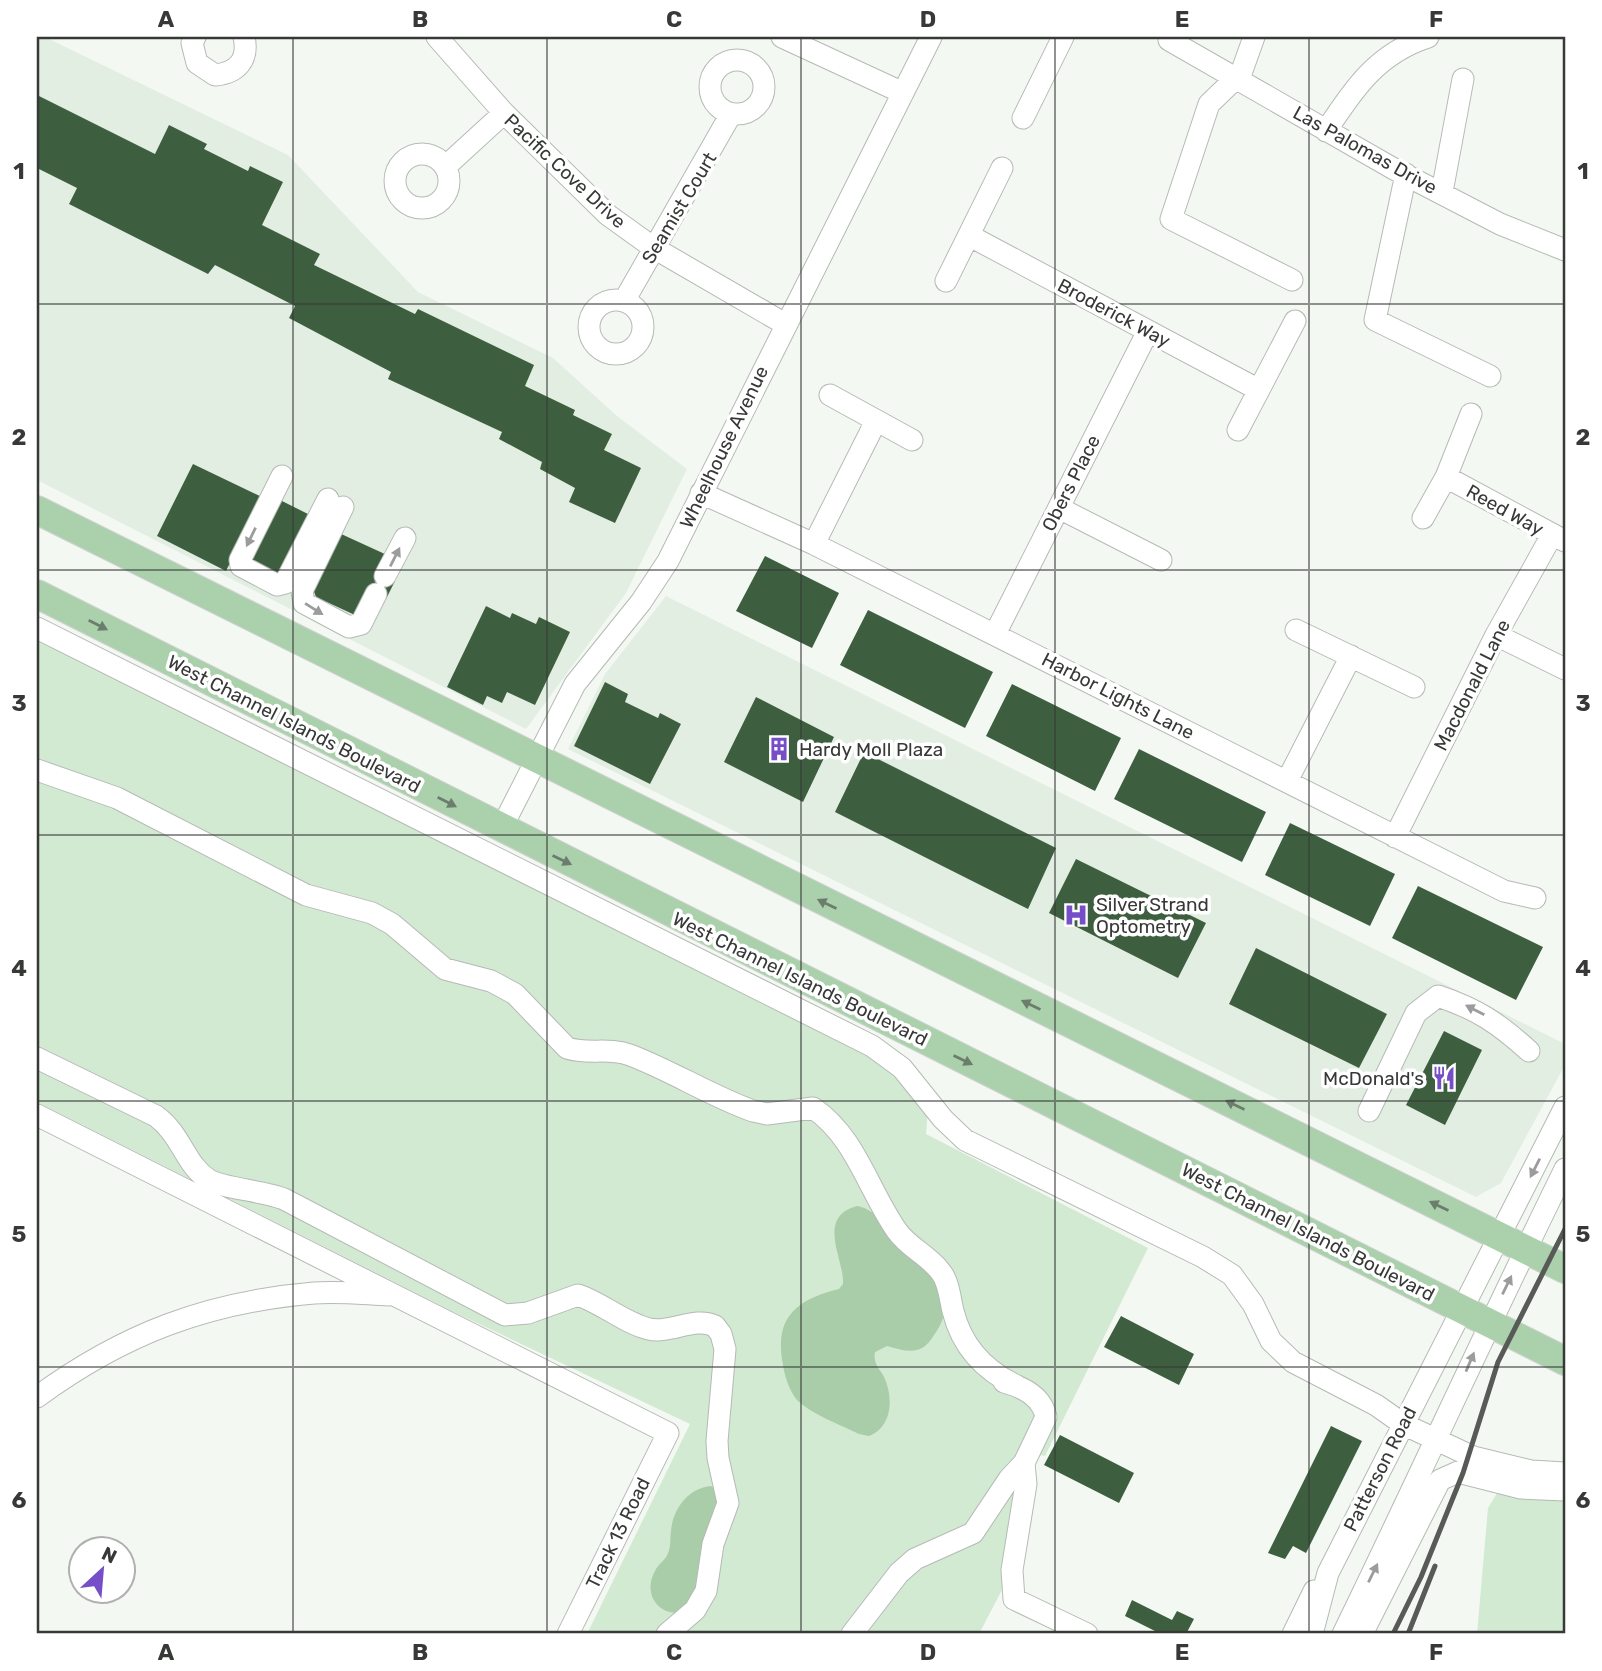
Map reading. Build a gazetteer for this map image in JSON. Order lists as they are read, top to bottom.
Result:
{
  "streets": {
    "main road": ["West Channel Islands Boulevard"],
    "street": [
      "Las Palomas Drive",
      "Pacific Cove Drive",
      "Seamist Court",
      "Broderick Way",
      "Wheelhouse Avenue",
      "Obers Place",
      "Reed Way",
      "Macdonald Lane",
      "Harbor Lights Lane",
      "Patterson Road",
      "Track 13 Road"
    ]
  },
  "crossings": [
    ["Pacific Cove Drive", "Seamist Court"],
    ["Pacific Cove Drive", "Wheelhouse Avenue"],
    ["Broderick Way", "Obers Place"],
    ["Wheelhouse Avenue", "Harbor Lights Lane"],
    ["Wheelhouse Avenue", "West Channel Islands Boulevard"],
    ["Obers Place", "Harbor Lights Lane"],
    ["Reed Way", "Macdonald Lane"],
    ["Macdonald Lane", "Harbor Lights Lane"],
    ["West Channel Islands Boulevard", "Patterson Road"]
  ],
  "places": {
    "building": ["Hardy Moll Plaza"],
    "hospital": ["Silver Strand Optometry"],
    "restaurant": ["McDonald's"]
  },
  "north": "top right",
  "grid": {
    "columns": [
      "A",
      "B",
      "C",
      "D",
      "E",
      "F"
    ],
    "rows": [
      "1",
      "2",
      "3",
      "4",
      "5",
      "6"
    ]
  }
}
